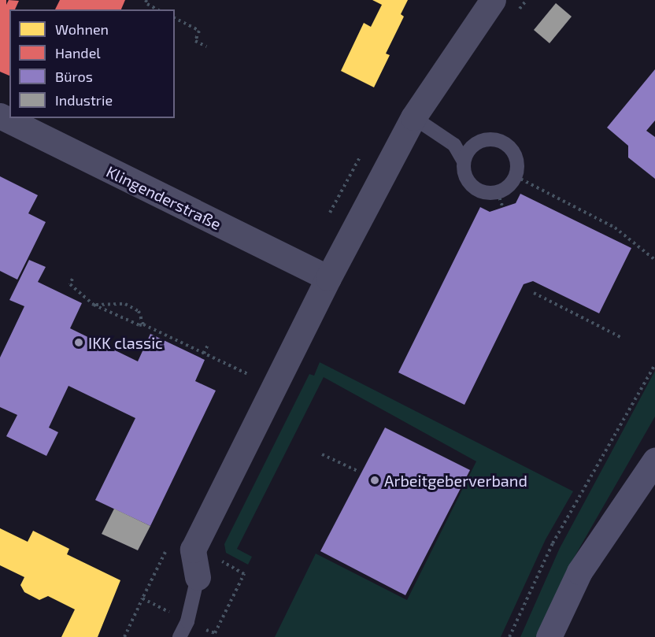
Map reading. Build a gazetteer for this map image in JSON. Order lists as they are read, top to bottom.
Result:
{
  "streets": {
    "street": ["Klingenderstraße"]
  },
  "places": ["IKK classic", "Arbeitgeberverband"],
  "legend": [
    "Wohnen",
    "Handel",
    "Büros",
    "Industrie"
  ]
}
